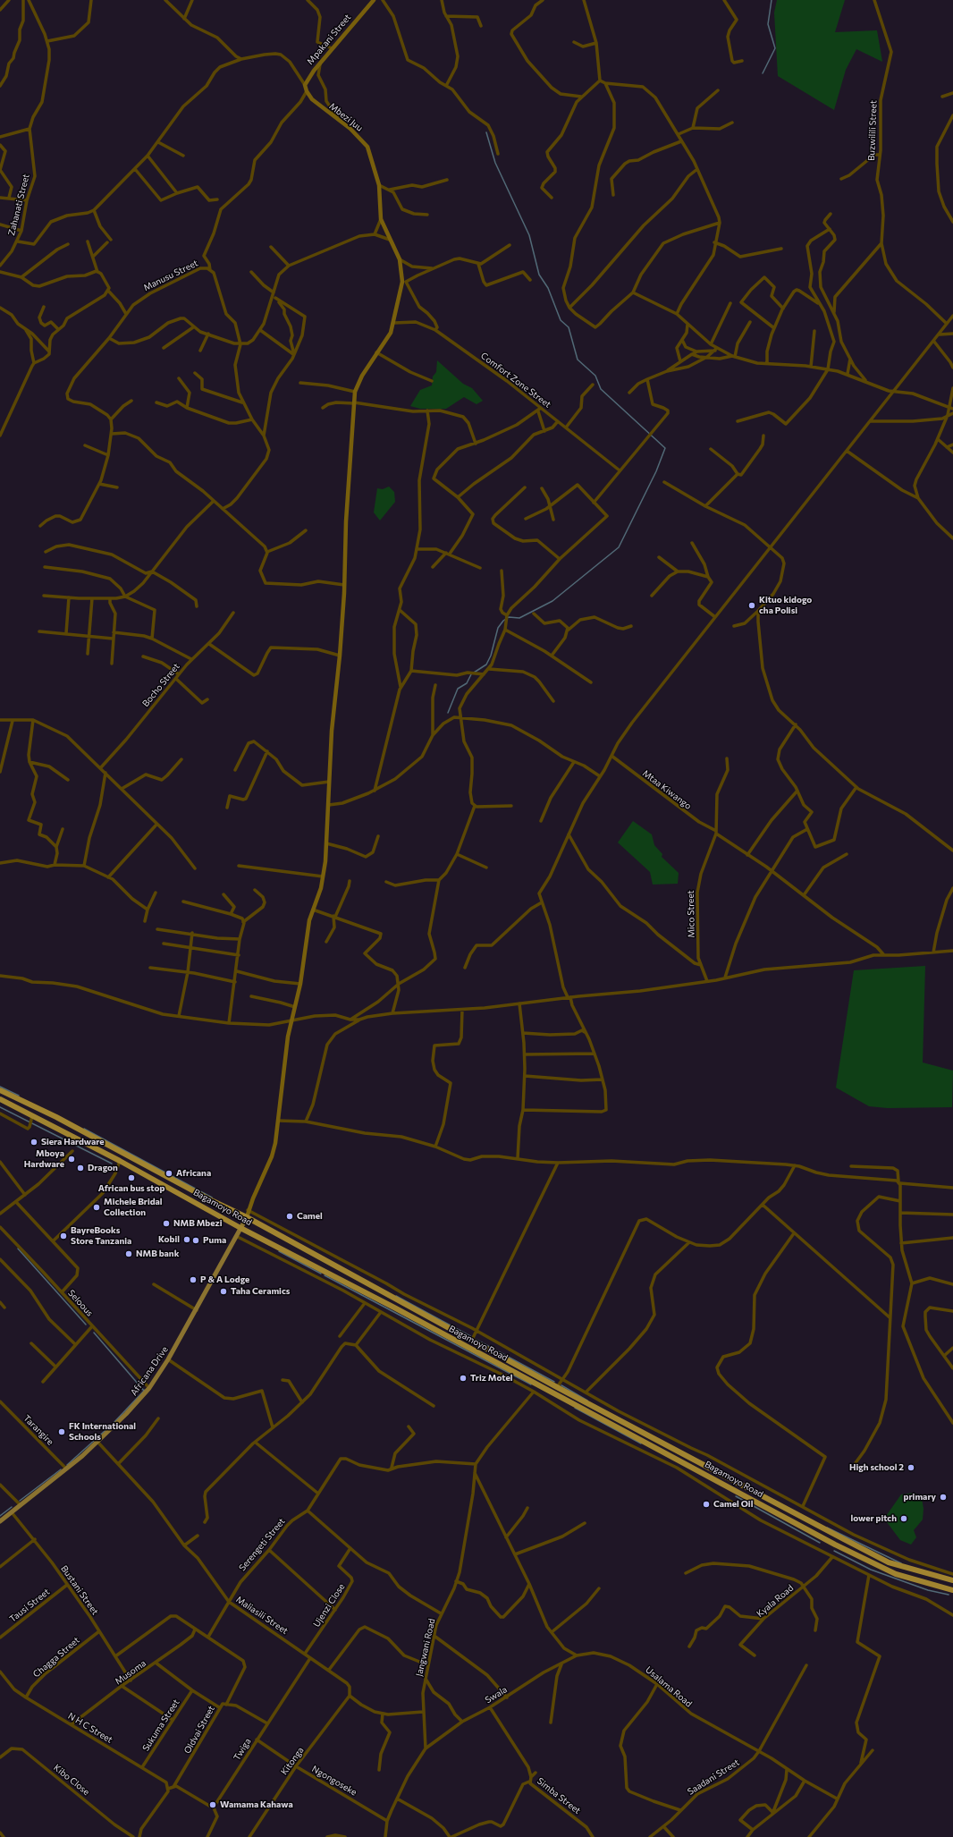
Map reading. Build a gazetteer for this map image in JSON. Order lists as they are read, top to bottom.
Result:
{
  "streets": {
    "highway": ["Bagamoyo Road"],
    "main road": ["Africana Drive"],
    "street": [
      "Mpakani Street",
      "Mbezi Juu",
      "Buzwilili Street",
      "Zahanati Street",
      "Manusu Street",
      "Comfort Zone Street",
      "Bocho Street",
      "Mtaa Kiwango",
      "Mico Street",
      "Seloous",
      "Tarangire",
      "Serengeti Street",
      "Bustani Street",
      "Kyala Road",
      "Tausi Street",
      "Ujenzi Close",
      "Maliasili Street",
      "Jangwani Road",
      "Chagga Street",
      "Musoma",
      "Usalama Road",
      "Swala",
      "Sukuma Street",
      "N H C Street",
      "Oldvai Street",
      "Twiga",
      "Kitonga",
      "Saadani Street",
      "Kibo Close",
      "Ngongoseke",
      "Simba Street"
    ]
  },
  "crossings": [
    ["Mtaa Kiwango", "Mico Street"],
    ["Bagamoyo Road", "Africana Drive"],
    ["Seloous", "Africana Drive"],
    ["Africana Drive", "Tarangire"],
    ["Africana Drive", "Bustani Street"],
    ["Africana Drive", "Maliasili Street"],
    ["Serengeti Street", "Maliasili Street"],
    ["Serengeti Street", "Jangwani Road"],
    ["Bustani Street", "Tausi Street"],
    ["Bustani Street", "Chagga Street"],
    ["Bustani Street", "Musoma"],
    ["Ujenzi Close", "Maliasili Street"],
    ["Maliasili Street", "Twiga"],
    ["Maliasili Street", "Kitonga"],
    ["Jangwani Road", "Swala"],
    ["Chagga Street", "N H C Street"],
    ["Musoma", "N H C Street"],
    ["Usalama Road", "Swala"],
    ["Usalama Road", "Saadani Street"],
    ["Swala", "Simba Street"],
    ["Sukuma Street", "N H C Street"],
    ["Oldvai Street", "Twiga"],
    ["Twiga", "Ngongoseke"],
    ["Kitonga", "Ngongoseke"]
  ],
  "places": [
    "Kituo kidogo cha Polisi",
    "Siera Hardware",
    "Mboya Hardware",
    "Dragon",
    "Africana",
    "African bus stop",
    "Michele Bridal Collection",
    "Camel",
    "NMB Mbezi",
    "BayreBooks Store Tanzania",
    "Kobil",
    "Puma",
    "NMB bank",
    "P & A Lodge",
    "Taha Ceramics",
    "Triz Motel",
    "FK International Schools",
    "High school 2",
    "primary",
    "Camel Oil",
    "lower pitch",
    "Wamama Kahawa"
  ]
}
